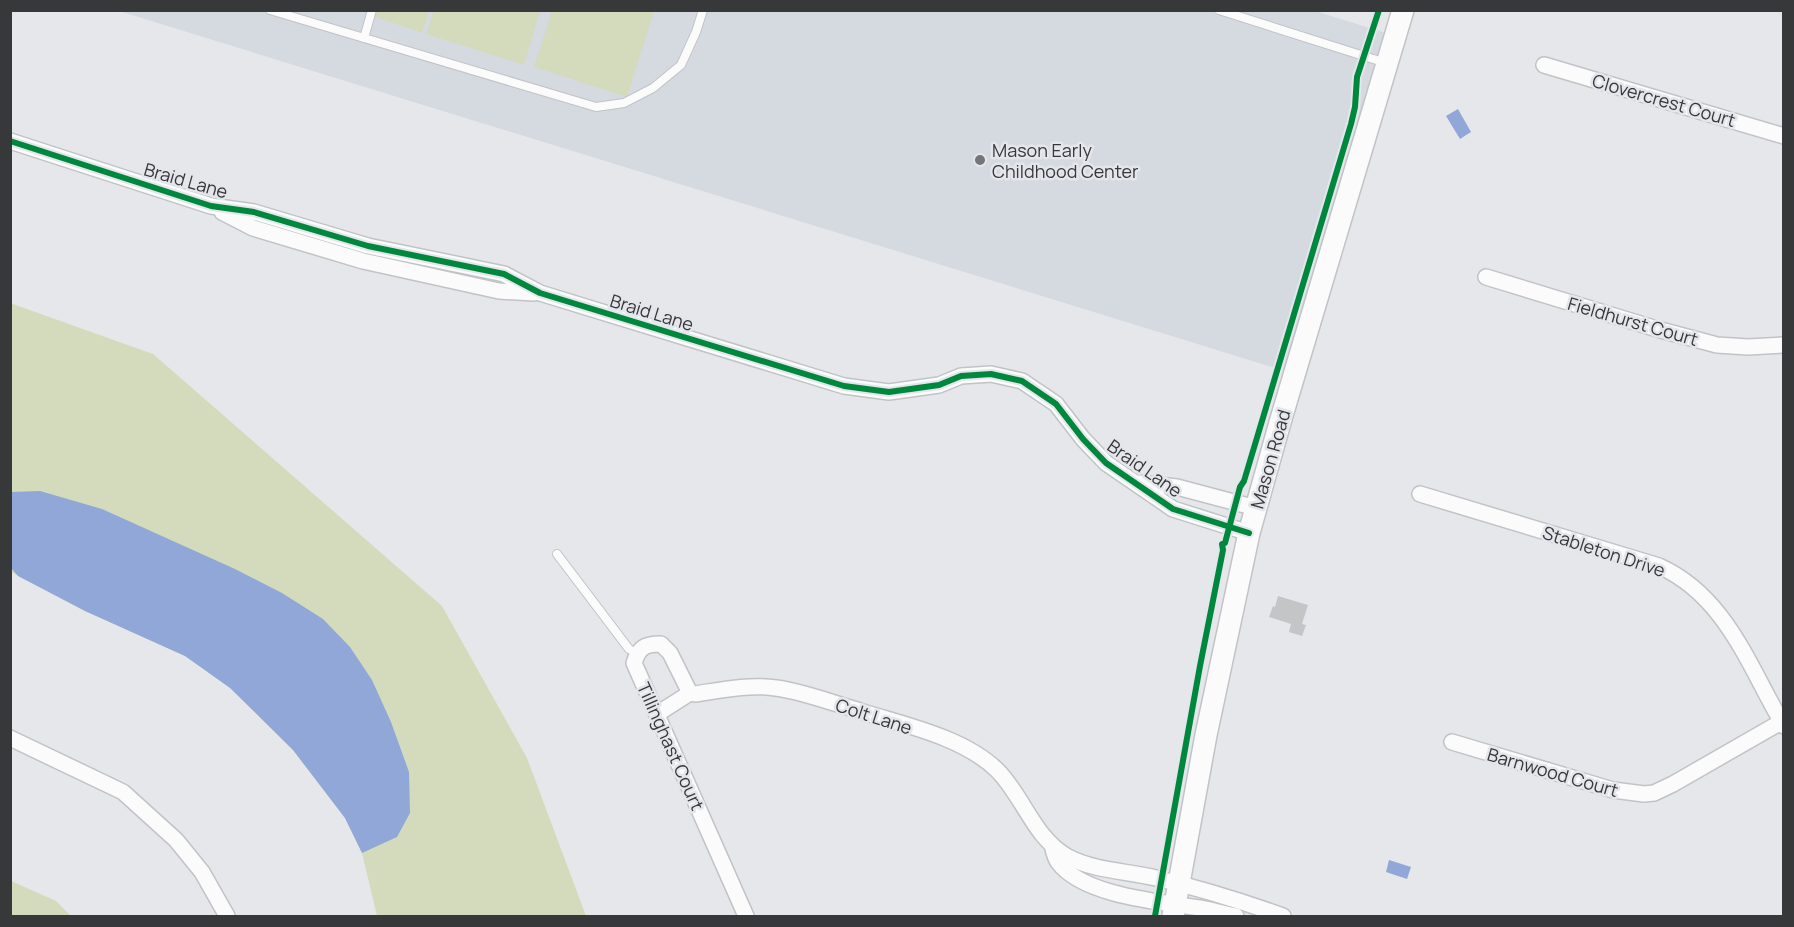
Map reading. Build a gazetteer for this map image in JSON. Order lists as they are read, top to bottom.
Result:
{
  "streets": {
    "main road": ["Mason Road"],
    "street": [
      "Clovercrest Court",
      "Braid Lane",
      "Fieldhurst Court",
      "Stableton Drive",
      "Colt Lane",
      "Tillinghast Court",
      "Barnwood Court"
    ]
  },
  "crossings": [
    ["Braid Lane", "Mason Road"],
    ["Mason Road", "Colt Lane"],
    ["Stableton Drive", "Barnwood Court"],
    ["Colt Lane", "Tillinghast Court"]
  ],
  "places": ["Mason Early Childhood Center"]
}
